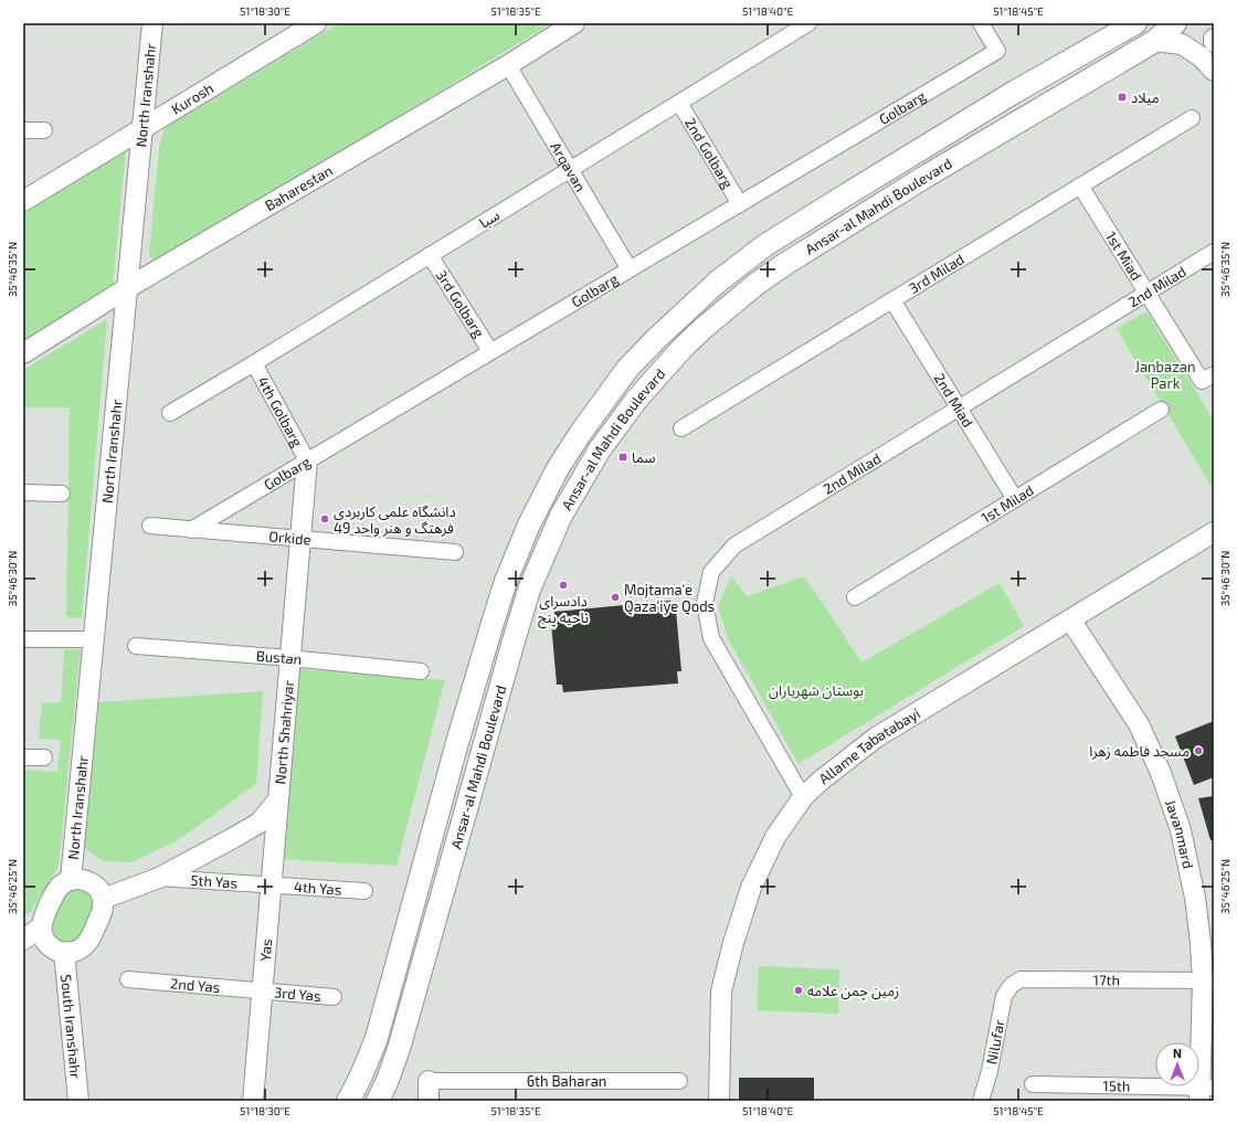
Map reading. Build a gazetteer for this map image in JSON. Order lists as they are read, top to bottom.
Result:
{
  "streets": {
    "main road": ["Ansar-al Mahdi Boulevard"],
    "street": [
      "North Iranshahr",
      "Kurosh",
      "Golbarg",
      "2nd Golbarg",
      "Arqavan",
      "Baharestan",
      "سبا",
      "1st Miad",
      "3rd Milad",
      "2nd Milad",
      "3rd Golbarg",
      "2nd Miad",
      "4th Golbarg",
      "1st Milad",
      "Orkide",
      "Bustan",
      "North Shahriyar",
      "Allame Tabatabayi",
      "Javanmard",
      "5th Yas",
      "4th Yas",
      "Yas",
      "17th",
      "2nd Yas",
      "3rd Yas",
      "South Iranshahr",
      "Nilufar",
      "6th Baharan",
      "15th"
    ]
  },
  "crossings": [
    ["North Iranshahr", "Kurosh"],
    ["North Iranshahr", "Baharestan"],
    ["North Iranshahr", "North Shahriyar"],
    ["North Iranshahr", "South Iranshahr"],
    ["Golbarg", "2nd Golbarg"],
    ["Golbarg", "Arqavan"],
    ["Golbarg", "3rd Golbarg"],
    ["Golbarg", "4th Golbarg"],
    ["Golbarg", "Orkide"],
    ["Golbarg", "North Shahriyar"],
    ["2nd Golbarg", "سبا"],
    ["Arqavan", "Baharestan"],
    ["Arqavan", "سبا"],
    ["سبا", "3rd Golbarg"],
    ["سبا", "4th Golbarg"],
    ["1st Miad", "3rd Milad"],
    ["1st Miad", "2nd Milad"],
    ["3rd Milad", "2nd Miad"],
    ["2nd Milad", "2nd Miad"],
    ["2nd Milad", "Allame Tabatabayi"],
    ["2nd Miad", "1st Milad"],
    ["4th Golbarg", "North Shahriyar"],
    ["Orkide", "North Shahriyar"],
    ["Bustan", "North Shahriyar"],
    ["North Shahriyar", "5th Yas"],
    ["North Shahriyar", "Yas"],
    ["North Shahriyar", "South Iranshahr"],
    ["Allame Tabatabayi", "Javanmard"],
    ["Javanmard", "17th"],
    ["Javanmard", "15th"],
    ["5th Yas", "4th Yas"],
    ["5th Yas", "Yas"],
    ["4th Yas", "Yas"],
    ["Yas", "2nd Yas"],
    ["Yas", "3rd Yas"],
    ["17th", "Nilufar"],
    ["2nd Yas", "3rd Yas"]
  ],
  "parks": ["Janbazan Park", "بوستان شهریاران"],
  "places": {
    "transit": ["میلاد", "سما"],
    "other": [
      "دانشگاه علمی کاربردی فرهتگ و هنر واحد 49",
      "دادسرای ناحیه پنج",
      "Mojtama'e Qaza'iye Qods",
      "مسجد فاطمه زهرا",
      "زمین چمن علامه"
    ]
  },
  "north": "top",
  "coordinates": [
    "51°18'30\"E",
    "51°18'35\"E",
    "51°18'40\"E",
    "51°18'45\"E",
    "35°46'35\"N",
    "35°46'30\"N",
    "35°46'25\"N"
  ]
}
